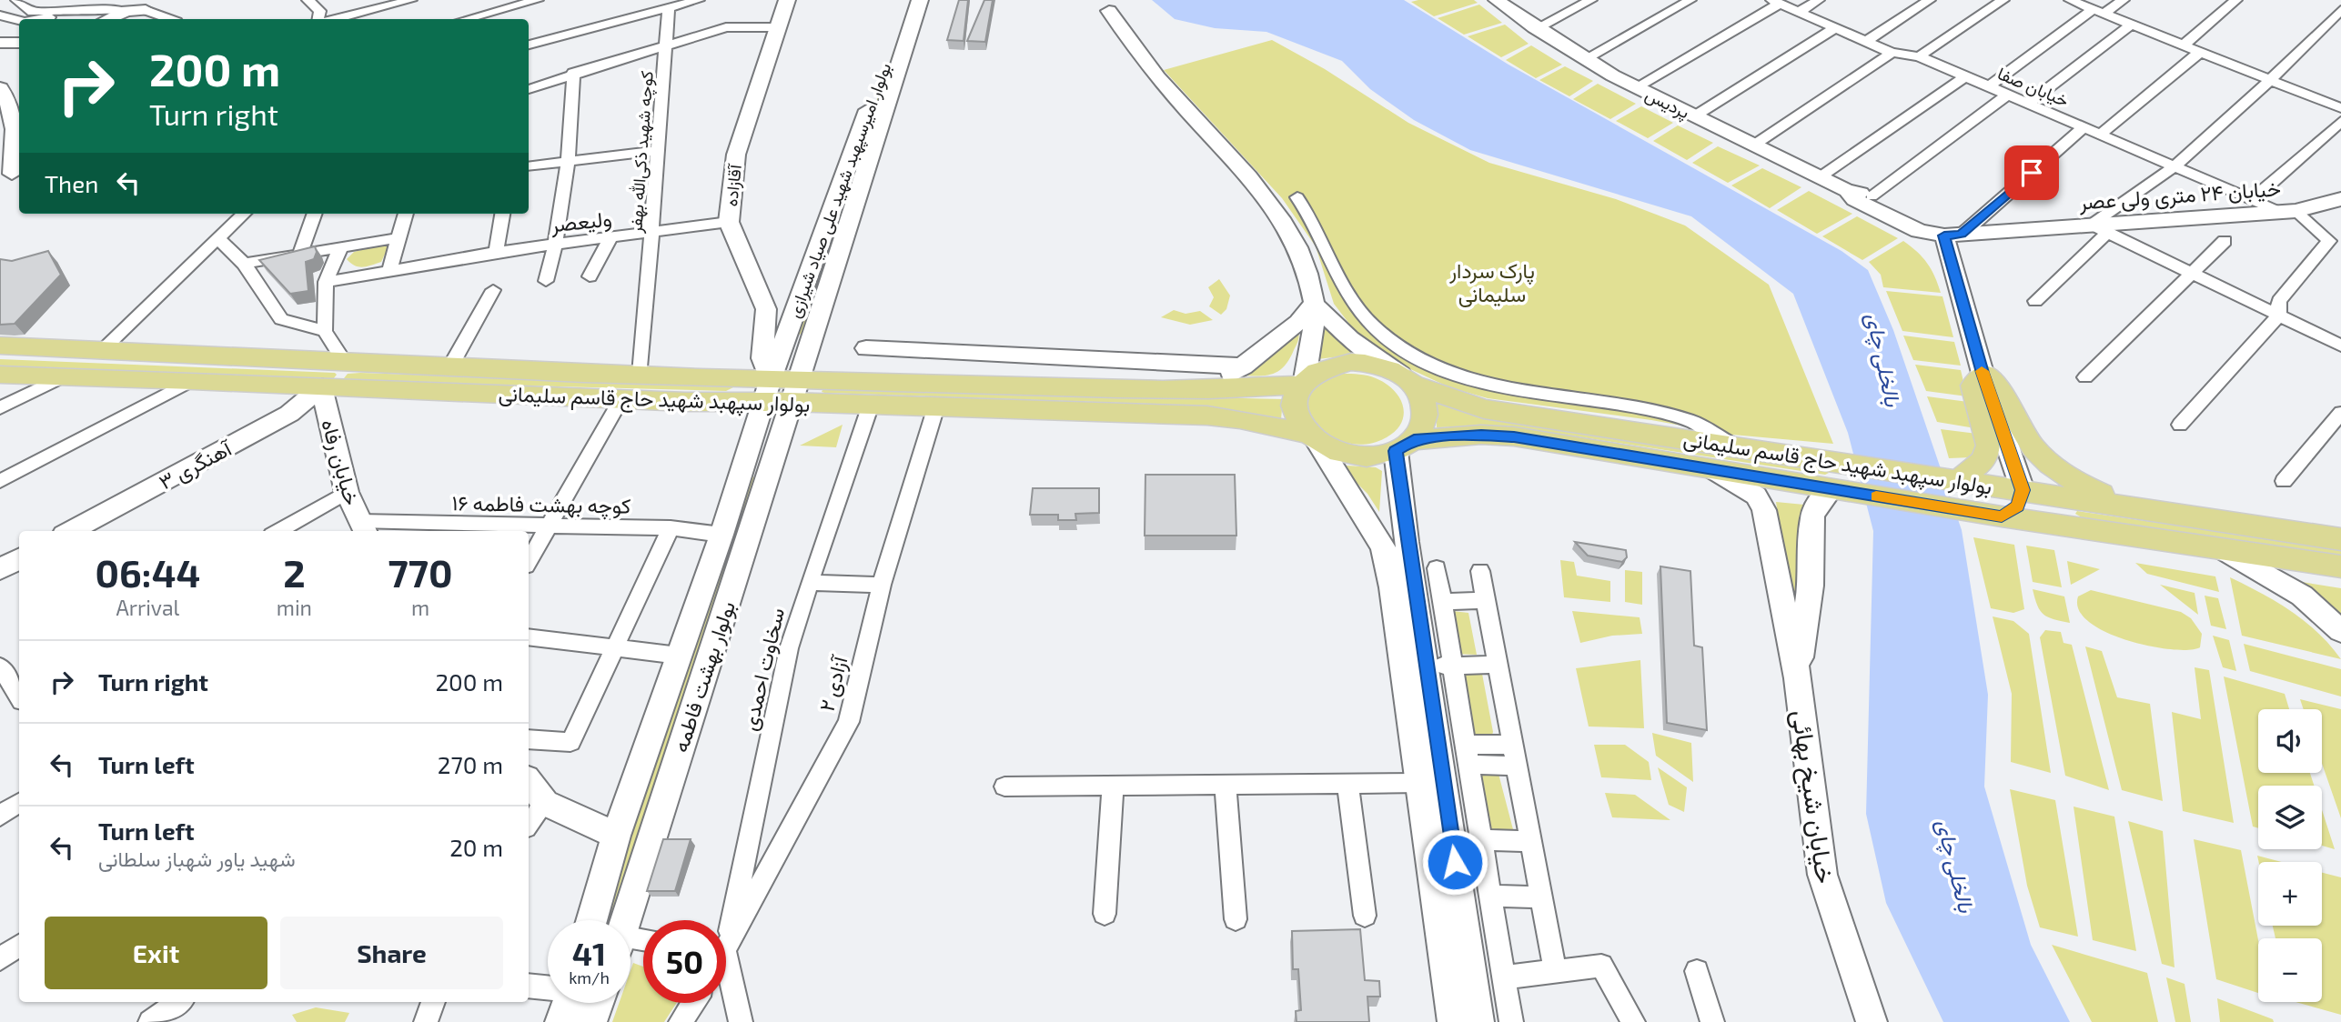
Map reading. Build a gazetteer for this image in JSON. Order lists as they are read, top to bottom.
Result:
{
  "streets": {
    "main road": ["بولوار سپهبد شهید حاج قاسم سلیمانی"],
    "street": [
      "خیابان صفا",
      "پردیس",
      "کوچه شهید ذکی‌الله بهفر",
      "آقازاده",
      "بولوار امیرسپهبد شهید علی صیاد شیرازی",
      "خیابان ۲۴ متری ولی عصر",
      "ولیعصر",
      "خیابان رفاه",
      "آهنگری ۳",
      "کوچه بهشت فاطمه ۱۶",
      "سخاوت احمدی",
      "بولوار بهشت فاطمه",
      "آزادی ۲",
      "خیابان شیخ بهائی"
    ]
  },
  "crossings": [
    ["خیابان صفا", "خیابان ۲۴ متری ولی عصر"],
    ["پردیس", "خیابان ۲۴ متری ولی عصر"],
    ["کوچه شهید ذکی‌الله بهفر", "ولیعصر"],
    ["کوچه شهید ذکی‌الله بهفر", "بولوار سپهبد شهید حاج قاسم سلیمانی"],
    ["آقازاده", "بولوار امیرسپهبد شهید علی صیاد شیرازی"],
    ["آقازاده", "ولیعصر"],
    ["آقازاده", "بولوار سپهبد شهید حاج قاسم سلیمانی"],
    ["آقازاده", "بولوار بهشت فاطمه"],
    ["بولوار امیرسپهبد شهید علی صیاد شیرازی", "بولوار سپهبد شهید حاج قاسم سلیمانی"],
    ["بولوار امیرسپهبد شهید علی صیاد شیرازی", "بولوار بهشت فاطمه"],
    ["بولوار سپهبد شهید حاج قاسم سلیمانی", "خیابان رفاه"],
    ["بولوار سپهبد شهید حاج قاسم سلیمانی", "آهنگری ۳"],
    ["بولوار سپهبد شهید حاج قاسم سلیمانی", "سخاوت احمدی"],
    ["بولوار سپهبد شهید حاج قاسم سلیمانی", "بولوار بهشت فاطمه"],
    ["بولوار سپهبد شهید حاج قاسم سلیمانی", "آزادی ۲"],
    ["بولوار سپهبد شهید حاج قاسم سلیمانی", "خیابان شیخ بهائی"],
    ["خیابان رفاه", "آهنگری ۳"],
    ["خیابان رفاه", "کوچه بهشت فاطمه ۱۶"],
    ["کوچه بهشت فاطمه ۱۶", "بولوار بهشت فاطمه"]
  ],
  "water": ["بالخلی چای"],
  "parks": ["پارک سردار سلیمانی"],
  "page": {
    "turn": ["200 m", "Turn right"],
    "then": "Then",
    "eta": [
      "06:44",
      "Arrival",
      "2",
      "min",
      "770",
      "m"
    ],
    "list": [
      {
        "name": "Turn right",
        "value": "200 m"
      },
      {
        "name": "Turn left",
        "value": "270 m"
      },
      {
        "name": "Turn left",
        "note": "شهید یاور شهباز سلطانی",
        "value": "20 m"
      }
    ],
    "map_buttons": ["+", "−"],
    "buttons": ["Exit", "Share"],
    "speed": "41 km/h",
    "limit": "50"
  }
}
